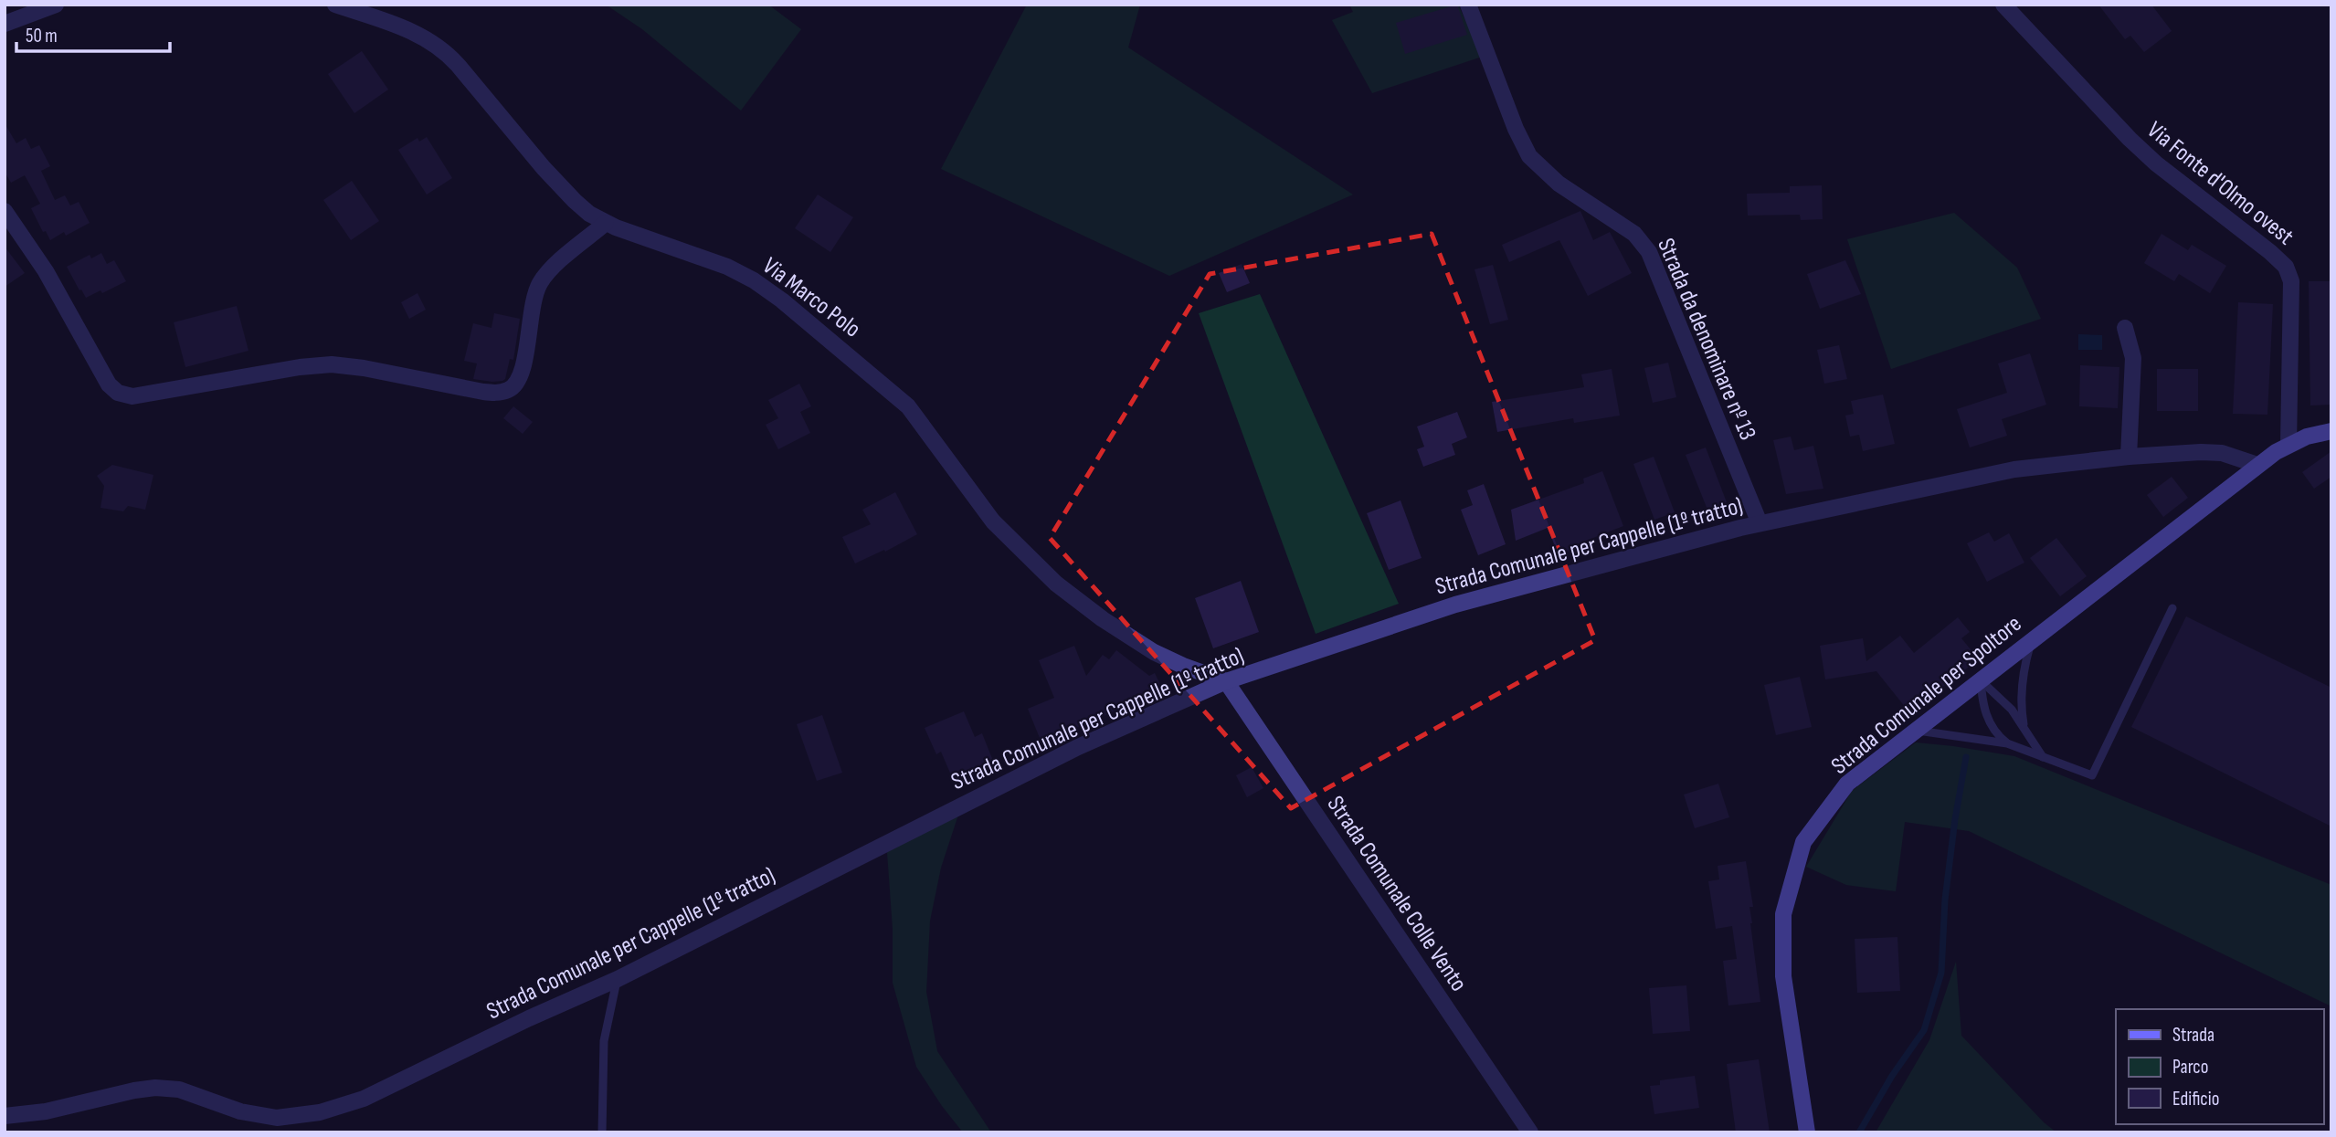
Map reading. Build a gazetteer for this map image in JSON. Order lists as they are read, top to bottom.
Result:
{
  "streets": {
    "street": [
      "Via Fonte d'Olmo ovest",
      "Via Marco Polo",
      "Strada da denominare nº 13",
      "Strada Comunale per Cappelle (1º tratto)",
      "Strada Comunale per Spoltore",
      "Strada Comunale Colle Vento"
    ]
  },
  "crossings": [
    ["Via Fonte d'Olmo ovest", "Strada Comunale per Spoltore"],
    ["Via Marco Polo", "Strada Comunale per Cappelle (1º tratto)"],
    ["Via Marco Polo", "Strada Comunale Colle Vento"],
    ["Strada da denominare nº 13", "Strada Comunale per Cappelle (1º tratto)"],
    ["Strada Comunale per Cappelle (1º tratto)", "Strada Comunale per Spoltore"],
    ["Strada Comunale per Cappelle (1º tratto)", "Strada Comunale Colle Vento"]
  ],
  "legend": ["Strada", "Parco", "Edificio"],
  "scale_bar": "50 m"
}
